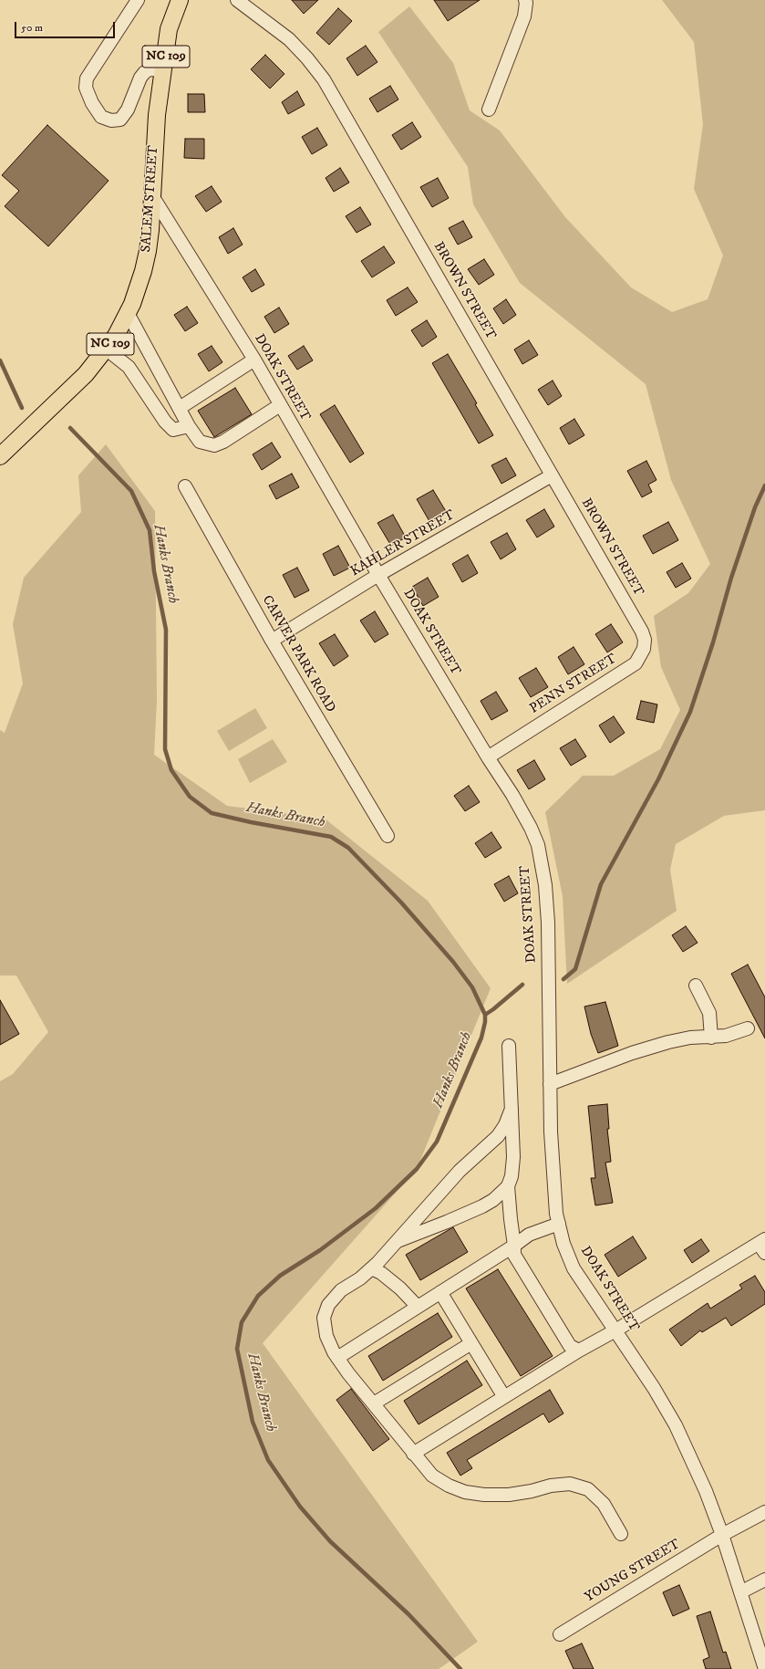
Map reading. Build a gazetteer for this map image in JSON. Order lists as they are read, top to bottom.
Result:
{
  "streets": {
    "main road": ["NC 109", "SALEM STREET"],
    "street": [
      "BROWN STREET",
      "DOAK STREET",
      "KAHLER STREET",
      "CARVER PARK ROAD",
      "PENN STREET",
      "YOUNG STREET"
    ]
  },
  "crossings": [
    ["SALEM STREET", "DOAK STREET"],
    ["BROWN STREET", "KAHLER STREET"],
    ["BROWN STREET", "PENN STREET"],
    ["DOAK STREET", "KAHLER STREET"],
    ["DOAK STREET", "PENN STREET"],
    ["DOAK STREET", "YOUNG STREET"],
    ["KAHLER STREET", "CARVER PARK ROAD"]
  ],
  "water": ["Hanks Branch"],
  "scale_bar": "50 m"
}
